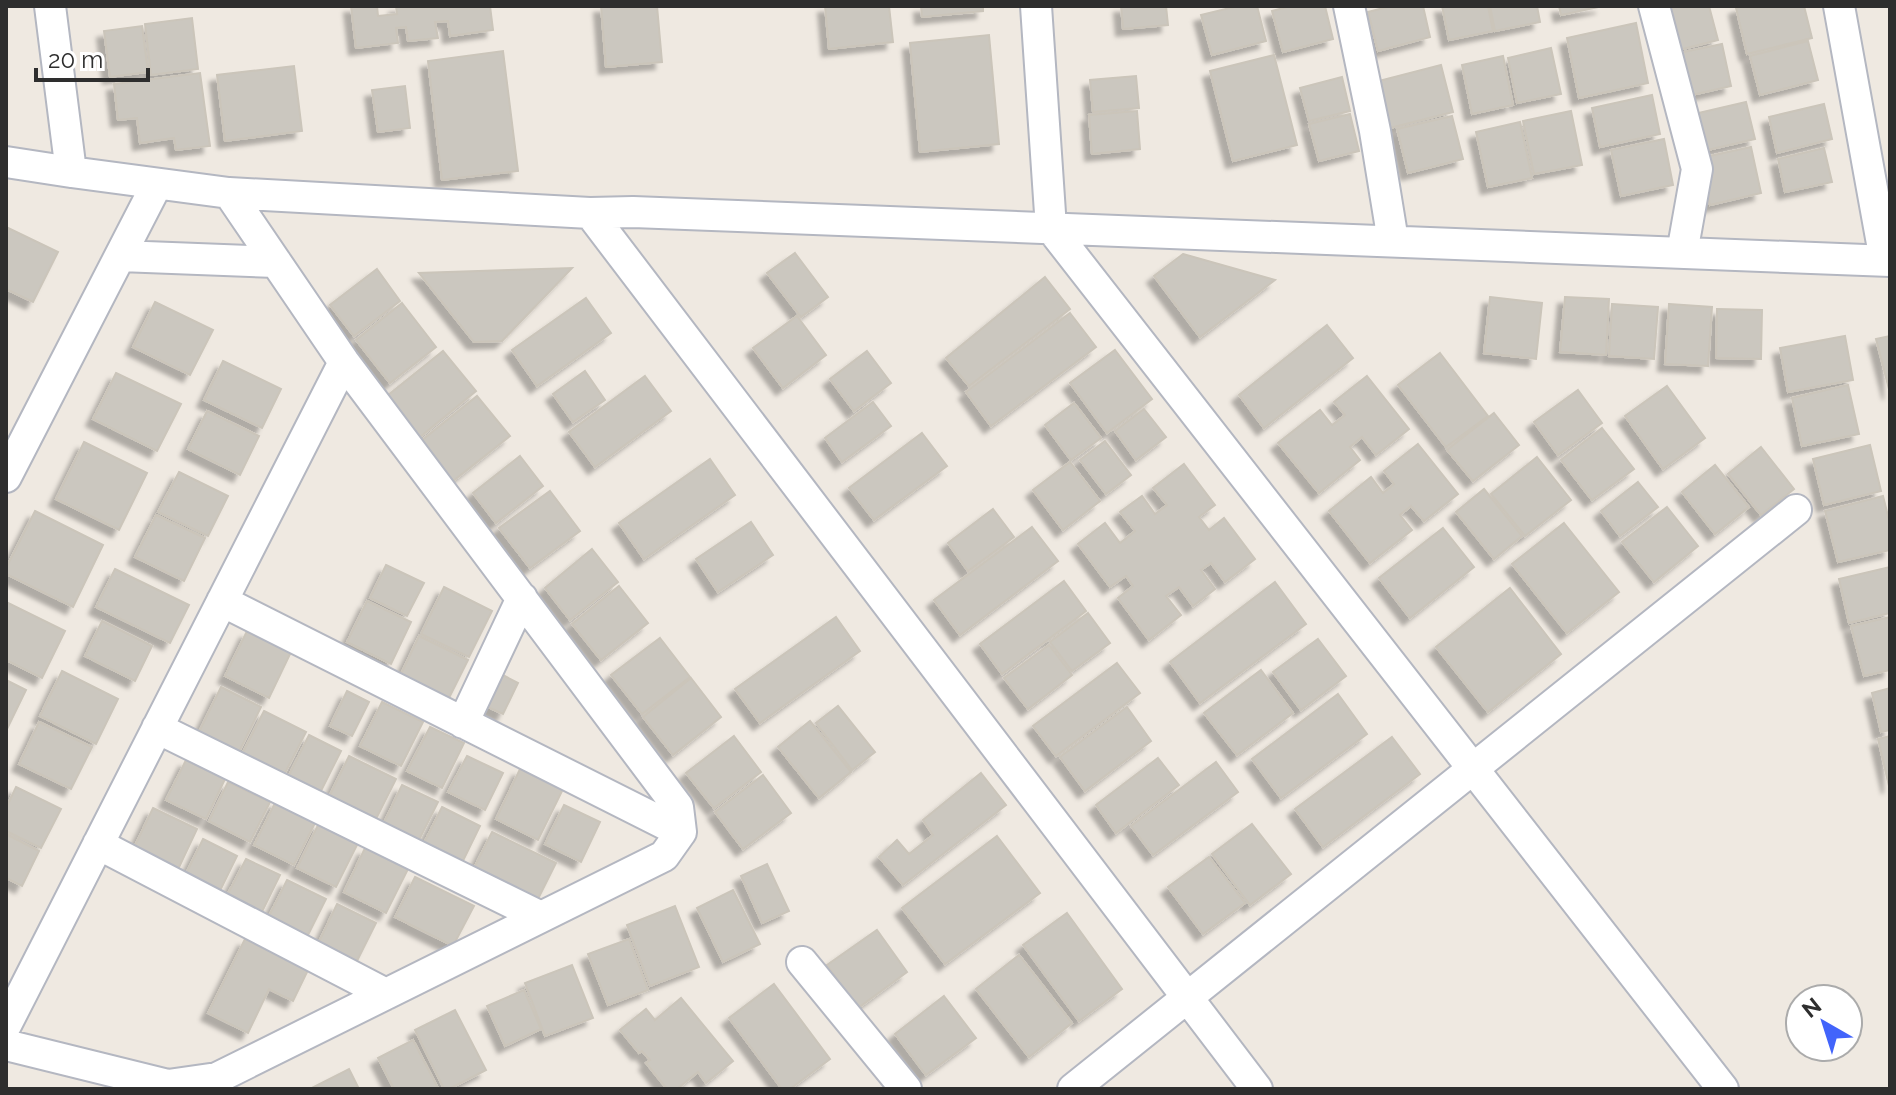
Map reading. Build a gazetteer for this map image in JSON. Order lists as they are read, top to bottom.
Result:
{
  "scale_bar": "20 m",
  "north": "top left"
}
